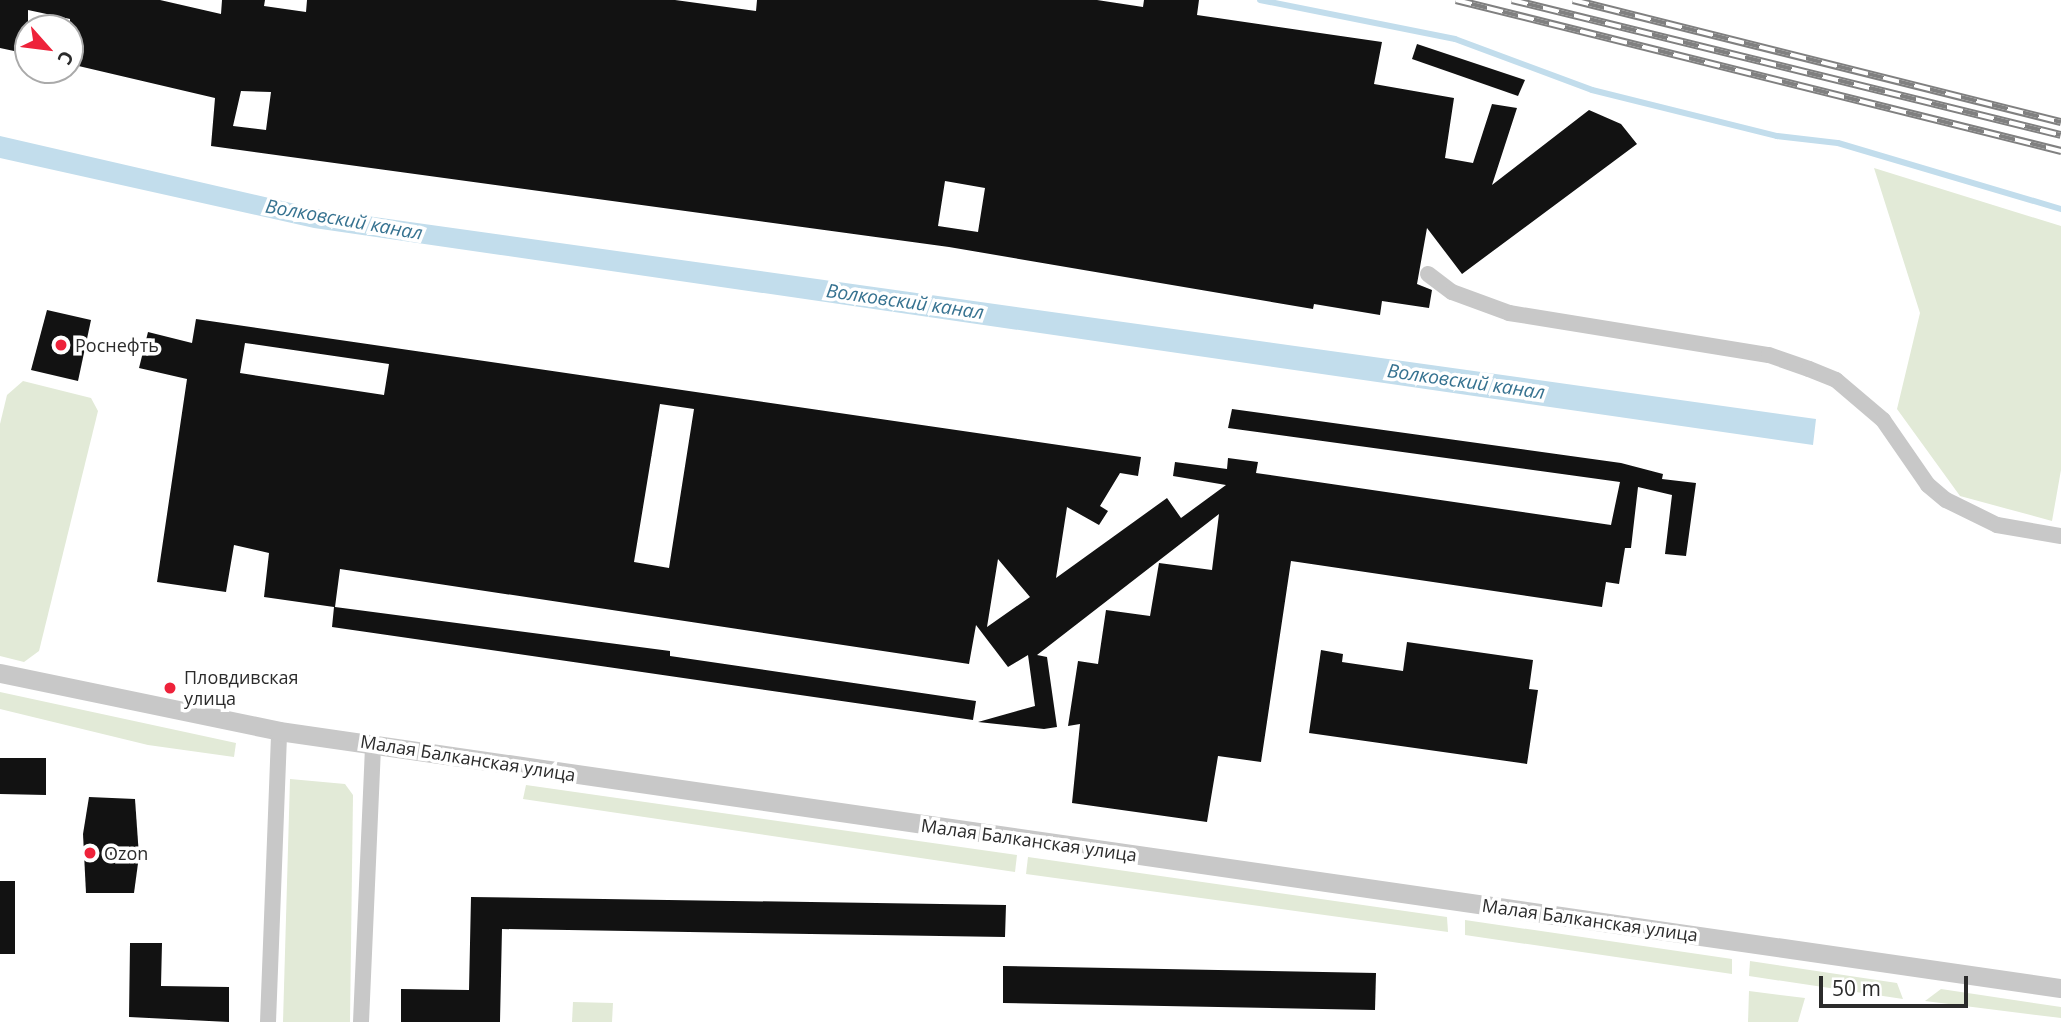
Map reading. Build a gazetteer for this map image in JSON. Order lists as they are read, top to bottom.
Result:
{
  "streets": {
    "street": ["Малая Балканская улица"]
  },
  "water": ["Волковский канал"],
  "places": ["Роснефть", "Пловдивская улица", "Ozon"],
  "scale_bar": "50 m",
  "north": "bottom right"
}
